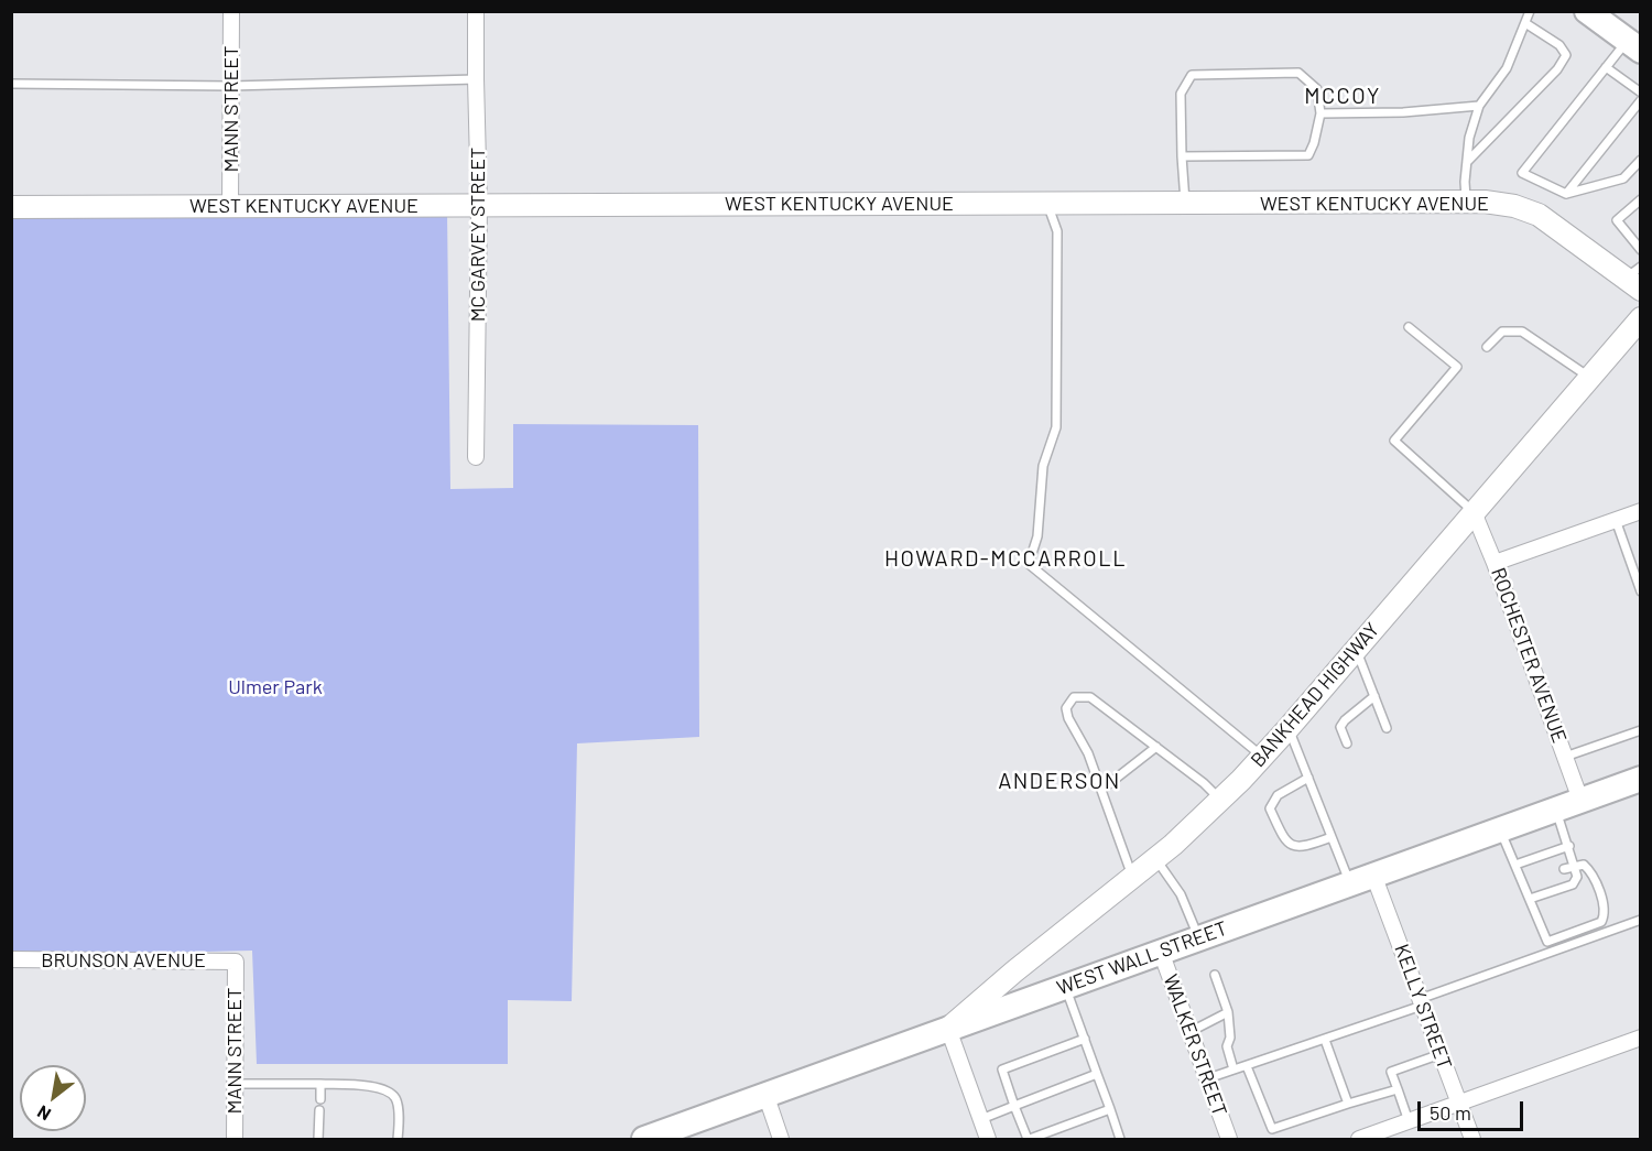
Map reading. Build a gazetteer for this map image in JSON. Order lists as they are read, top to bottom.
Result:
{
  "streets": {
    "main road": ["WEST WALL STREET"],
    "street": [
      "MANN STREET",
      "WEST KENTUCKY AVENUE",
      "MC GARVEY STREET",
      "ROCHESTER AVENUE",
      "BANKHEAD HIGHWAY",
      "BRUNSON AVENUE",
      "KELLY STREET",
      "WALKER STREET"
    ]
  },
  "crossings": [
    ["MANN STREET", "WEST KENTUCKY AVENUE"],
    ["MANN STREET", "BRUNSON AVENUE"],
    ["WEST KENTUCKY AVENUE", "MC GARVEY STREET"],
    ["ROCHESTER AVENUE", "BANKHEAD HIGHWAY"],
    ["ROCHESTER AVENUE", "WEST WALL STREET"],
    ["BANKHEAD HIGHWAY", "WEST WALL STREET"],
    ["WEST WALL STREET", "KELLY STREET"],
    ["WEST WALL STREET", "WALKER STREET"]
  ],
  "districts": ["MCCOY", "HOWARD-MCCARROLL", "ANDERSON"],
  "parks": ["Ulmer Park"],
  "scale_bar": "50 m",
  "north": "bottom left"
}
